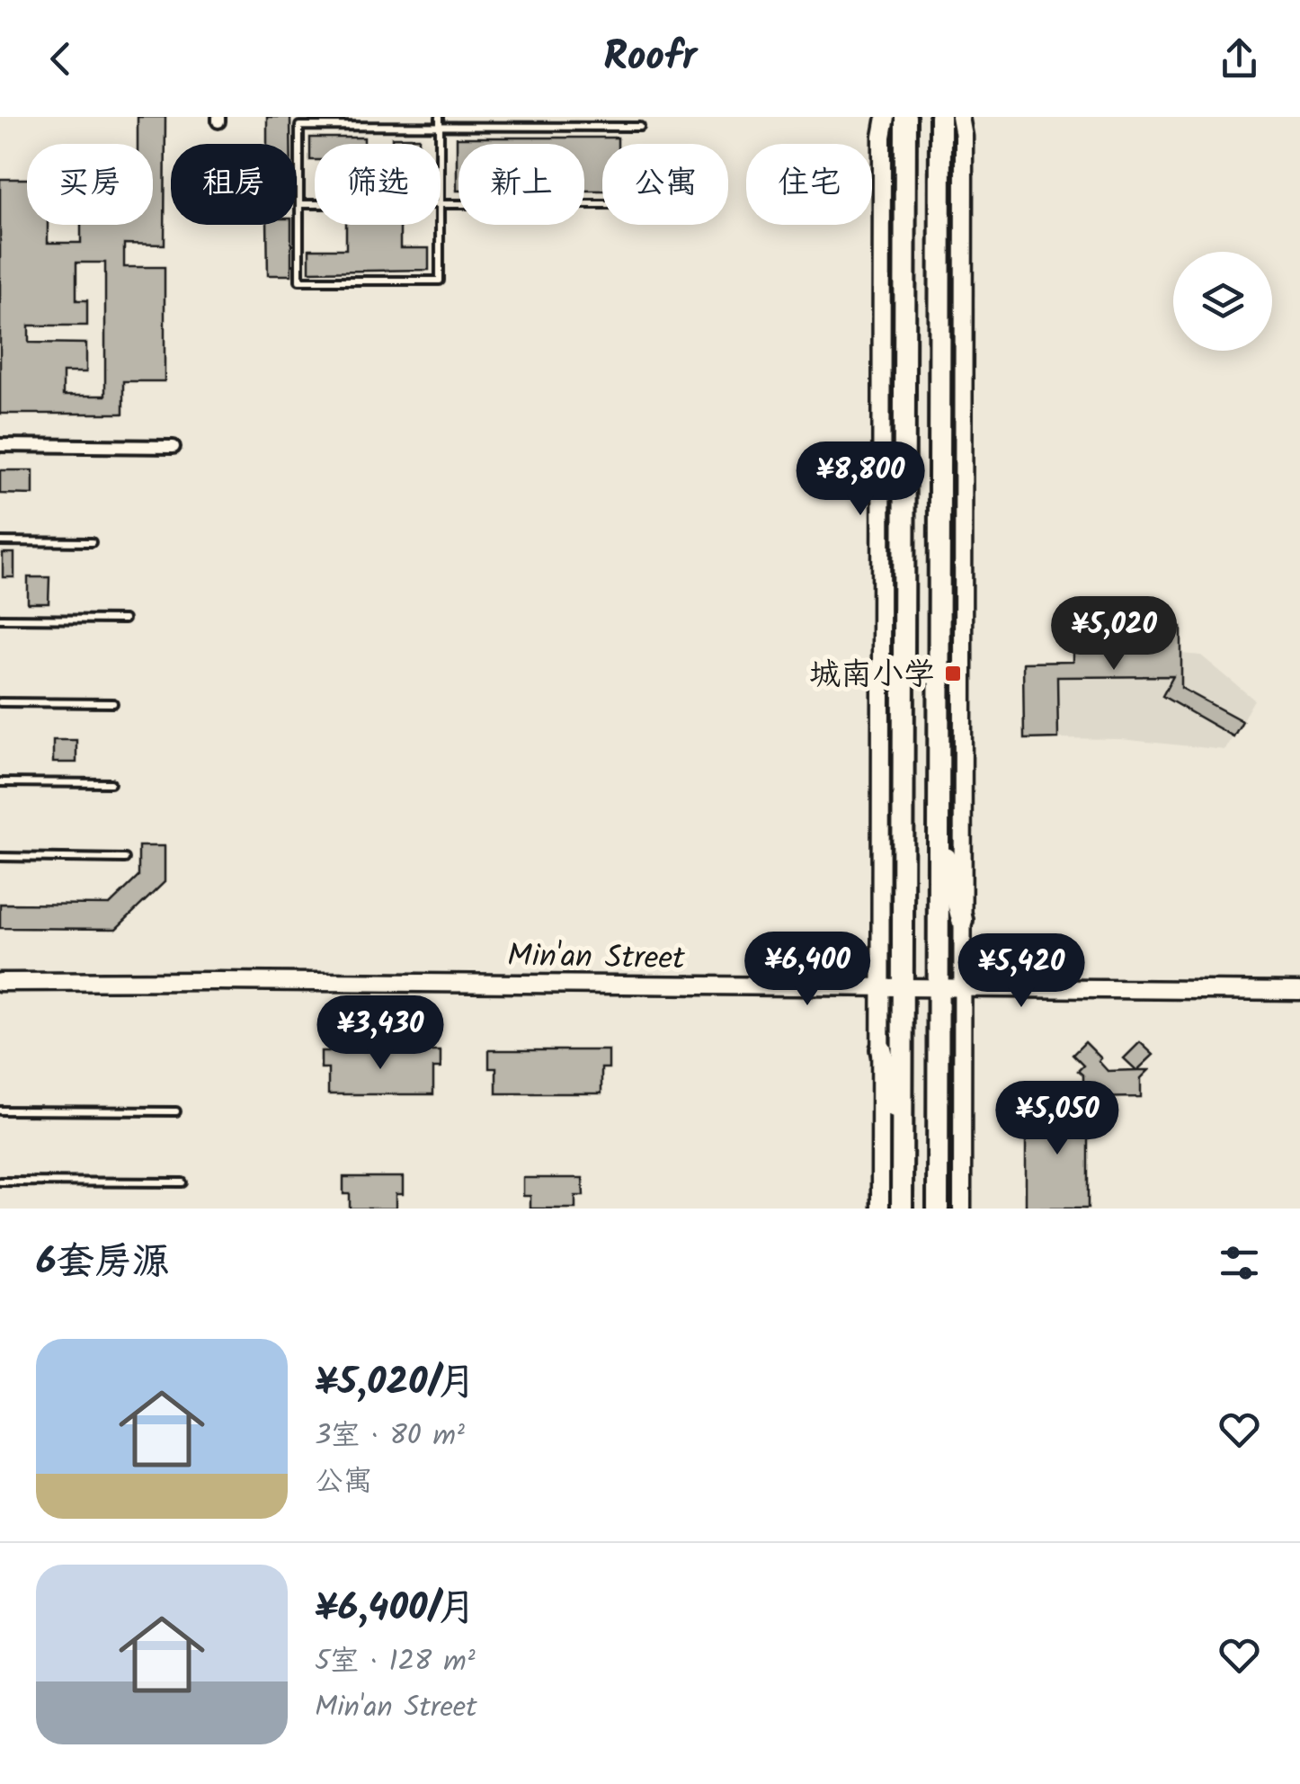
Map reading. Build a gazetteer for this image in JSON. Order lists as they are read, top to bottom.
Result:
{
  "streets": {
    "street": ["Min'an Street"]
  },
  "places": {
    "transit": ["城南小学"]
  },
  "page": {
    "header": "Roofr",
    "chip": [
      "买房",
      "租房",
      "筛选",
      "新上",
      "公寓",
      "住宅"
    ],
    "price": [
      "¥8,800",
      "¥5,020",
      "¥6,400",
      "¥5,420",
      "¥3,430",
      "¥5,050"
    ],
    "heading": "6套房源",
    "list": [
      {
        "name": "¥5,020/月",
        "note": "3室 · 80 m² · 公寓"
      },
      {
        "name": "¥6,400/月",
        "note": "5室 · 128 m² · Min'an Street"
      }
    ]
  }
}
